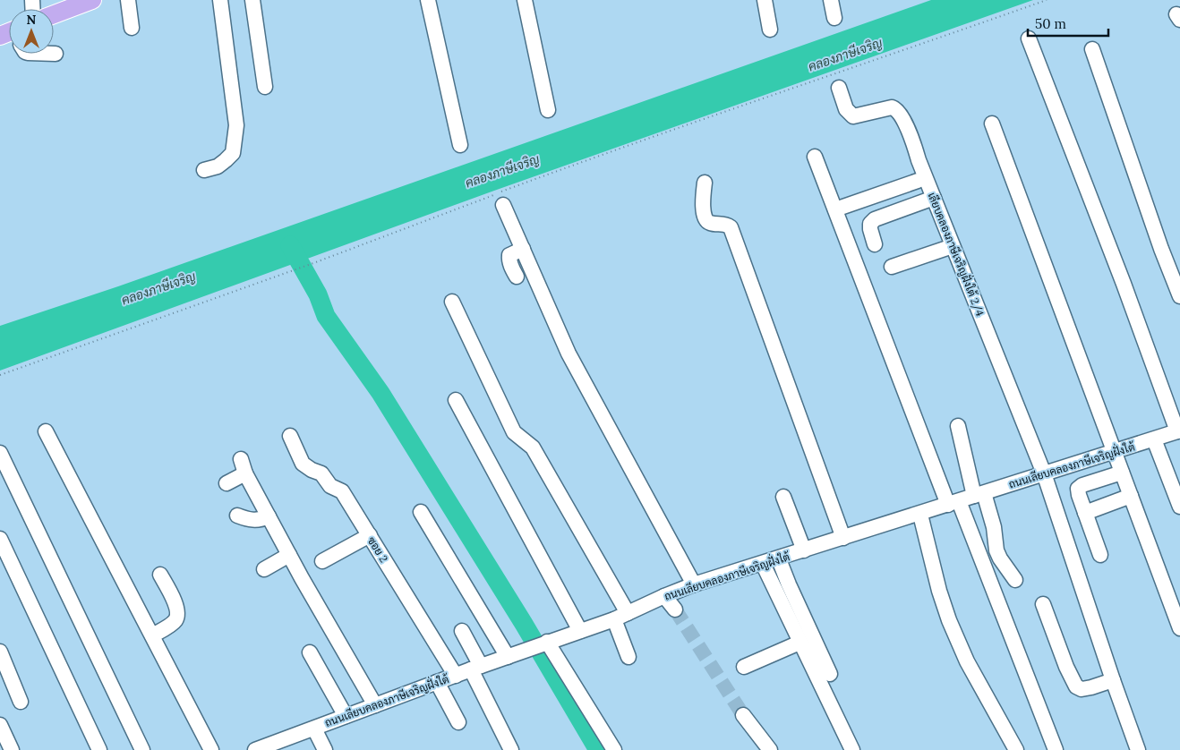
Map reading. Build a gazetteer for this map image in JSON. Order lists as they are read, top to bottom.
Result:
{
  "streets": {
    "street": ["เลียบคลองภาษีเจริญฝั่งใต้ 2/4", "ถนนเลียบคลองภาษีเจริญฝั่งใต้", "ซอย 2"]
  },
  "crossings": [
    ["เลียบคลองภาษีเจริญฝั่งใต้ 2/4", "ถนนเลียบคลองภาษีเจริญฝั่งใต้"],
    ["ถนนเลียบคลองภาษีเจริญฝั่งใต้", "ซอย 2"]
  ],
  "water": ["คลองภาษีเจริญ"],
  "scale_bar": "50 m",
  "north": "top"
}
